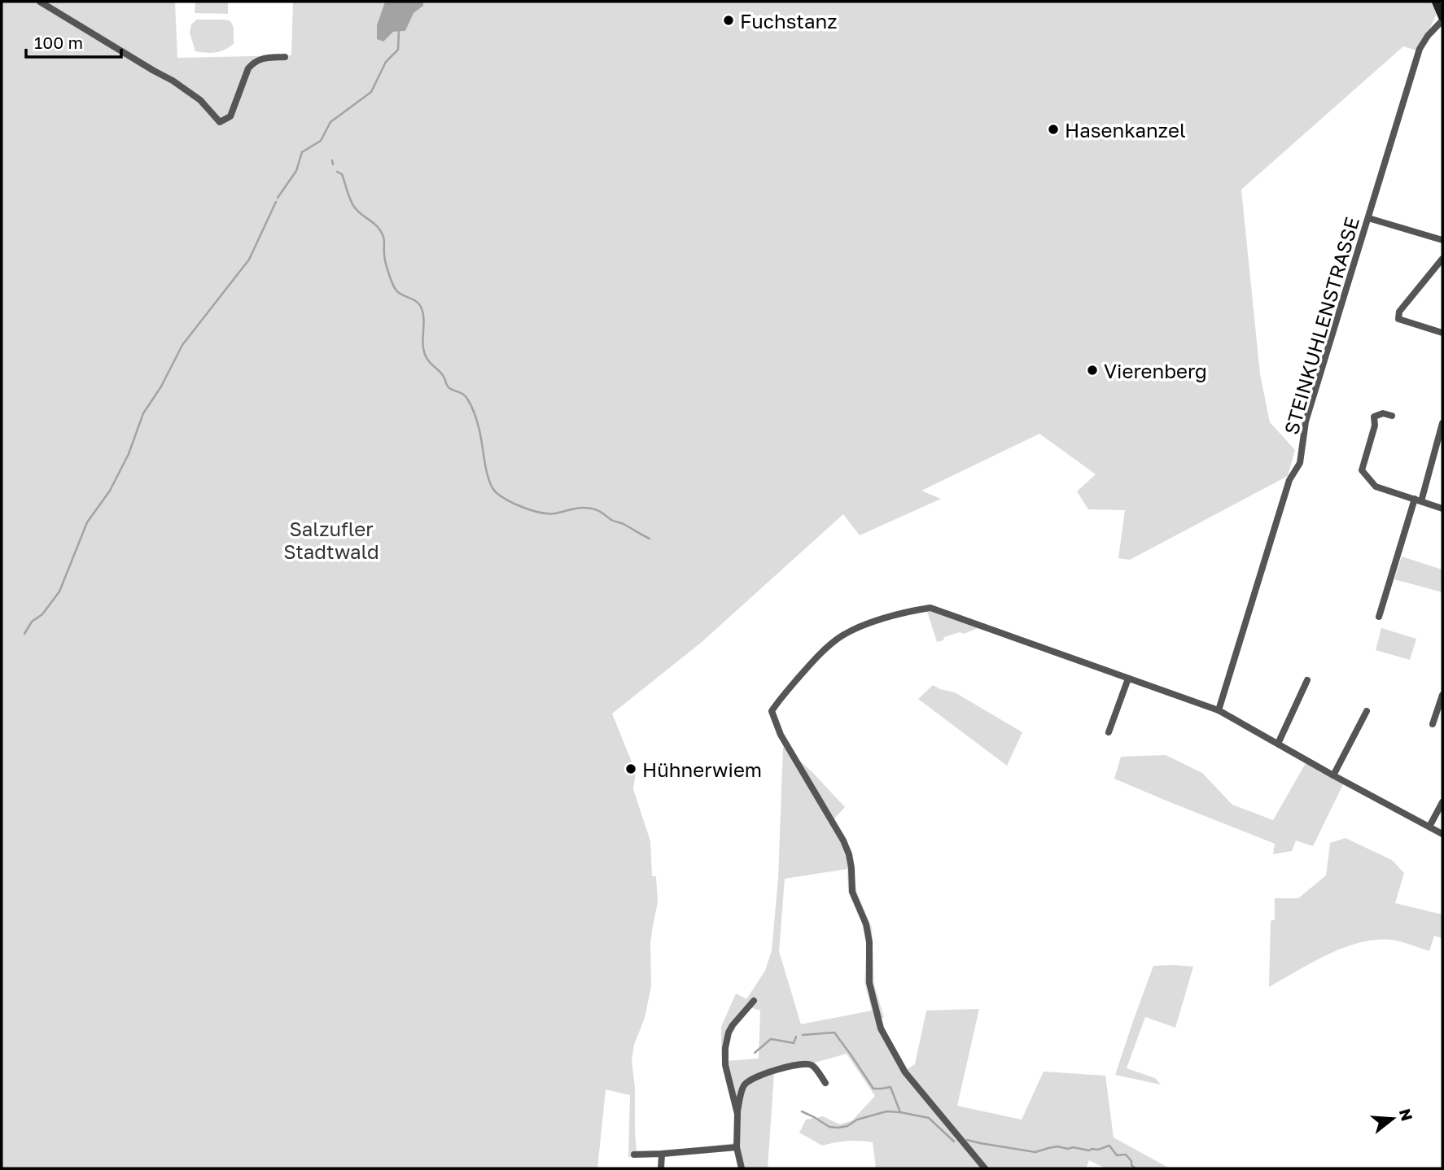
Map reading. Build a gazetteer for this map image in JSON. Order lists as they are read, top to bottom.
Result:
{
  "streets": {
    "street": ["STEINKUHLENSTRASSE"]
  },
  "parks": ["Salzufler Stadtwald"],
  "places": [
    "Fuchstanz",
    "Hasenkanzel",
    "Vierenberg",
    "Hühnerwiem"
  ],
  "scale_bar": "100 m",
  "north": "right"
}
